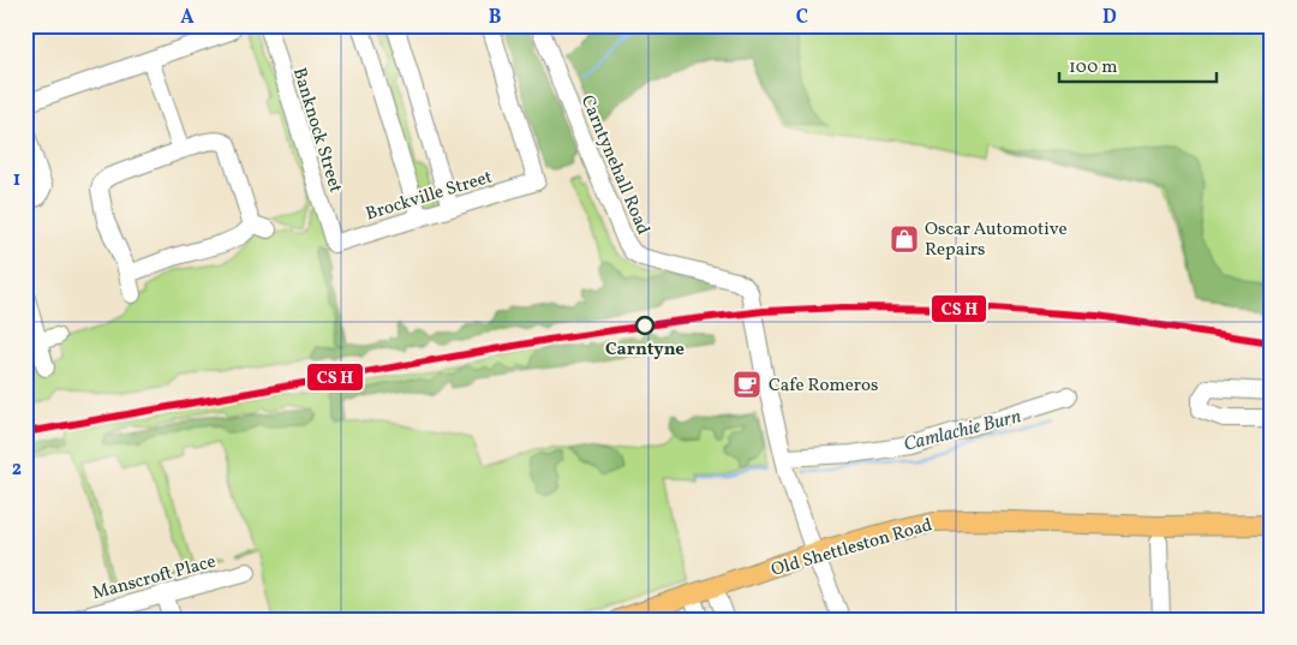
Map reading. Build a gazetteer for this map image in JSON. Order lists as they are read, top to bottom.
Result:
{
  "streets": {
    "main road": ["Old Shettleston Road"],
    "street": [
      "Banknock Street",
      "Carntynehall Road",
      "Brockville Street",
      "Manscroft Place"
    ]
  },
  "crossings": [
    ["Banknock Street", "Brockville Street"],
    ["Carntynehall Road", "Old Shettleston Road"]
  ],
  "water": ["Camlachie Burn"],
  "places": {
    "shop": ["Oscar Automotive Repairs"],
    "other": ["Carntyne"],
    "cafe": ["Cafe Romeros"]
  },
  "scale_bar": "100 m",
  "grid": {
    "columns": [
      "A",
      "B",
      "C",
      "D"
    ],
    "rows": ["1", "2"]
  }
}
